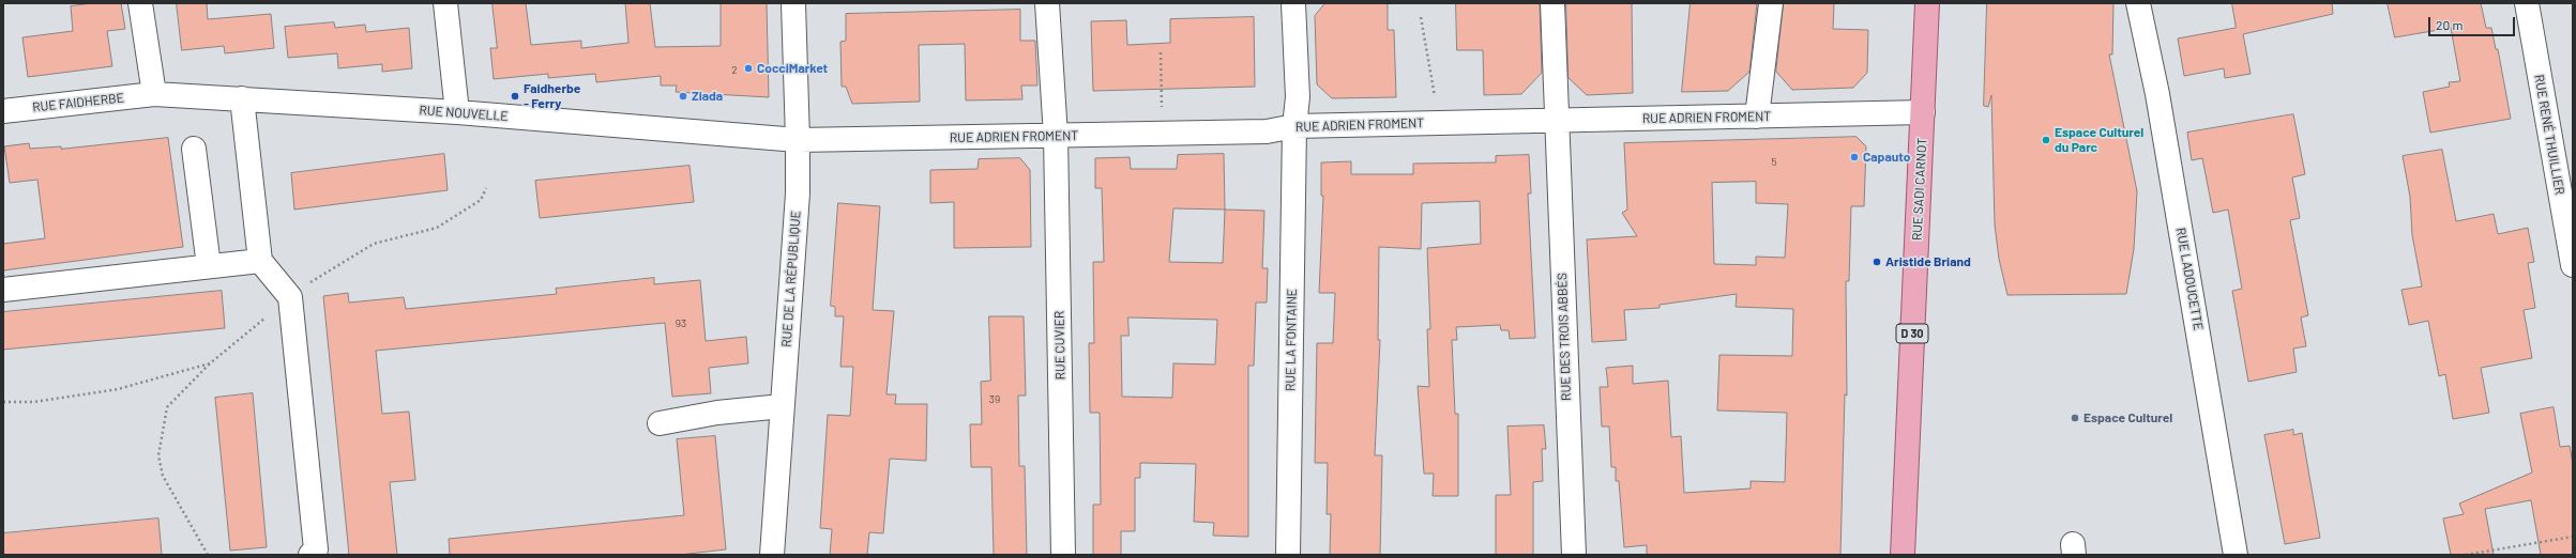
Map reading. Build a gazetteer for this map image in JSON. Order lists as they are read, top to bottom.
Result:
{
  "streets": {
    "main road": ["RUE SADI CARNOT", "D 30"],
    "street": [
      "RUE FAIDHERBE",
      "RUE NOUVELLE",
      "RUE ADRIEN FROMENT",
      "RUE RENÉ THUILLIER",
      "RUE DE LA RÉPUBLIQUE",
      "RUE LADOUCETTE",
      "RUE DES TROIS ABBÉS",
      "RUE LA FONTAINE",
      "RUE CUVIER"
    ]
  },
  "crossings": [
    ["RUE FAIDHERBE", "RUE NOUVELLE"],
    ["RUE NOUVELLE", "RUE ADRIEN FROMENT"],
    ["RUE NOUVELLE", "RUE DE LA RÉPUBLIQUE"],
    ["RUE ADRIEN FROMENT", "RUE SADI CARNOT"],
    ["RUE ADRIEN FROMENT", "RUE DE LA RÉPUBLIQUE"],
    ["RUE ADRIEN FROMENT", "RUE DES TROIS ABBÉS"],
    ["RUE ADRIEN FROMENT", "RUE LA FONTAINE"],
    ["RUE ADRIEN FROMENT", "RUE CUVIER"]
  ],
  "places": [
    "CocciMarket",
    "Faidherbe - Ferry",
    "Ziada",
    "Espace Culturel du Parc",
    "Capauto",
    "Aristide Briand",
    "Espace Culturel"
  ],
  "house_numbers": [
    "2",
    "5",
    "93",
    "39"
  ],
  "scale_bar": "20 m"
}
